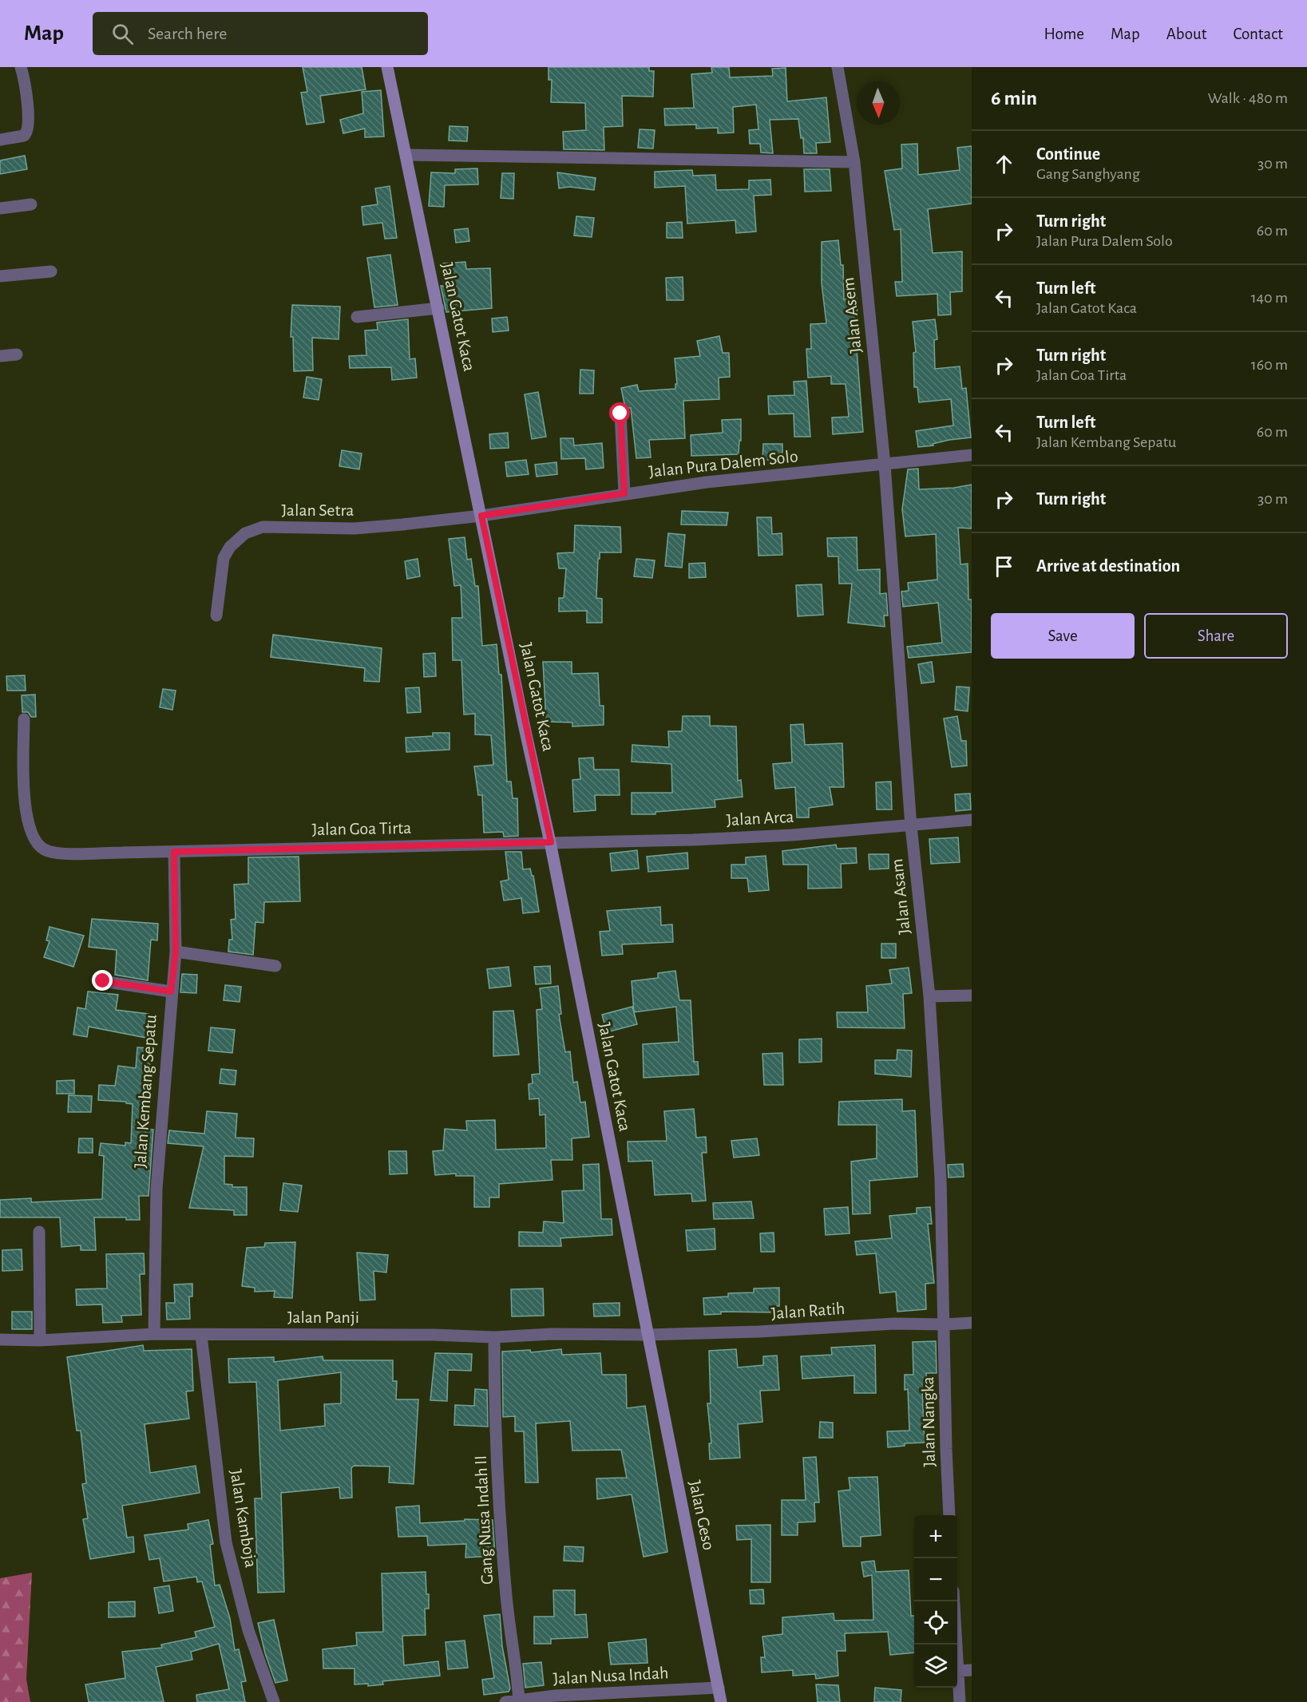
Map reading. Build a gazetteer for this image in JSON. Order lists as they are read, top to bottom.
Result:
{
  "streets": {
    "main road": ["Jalan Gatot Kaca", "Jalan Geso"],
    "street": [
      "Jalan Asem",
      "Jalan Pura Dalem Solo",
      "Jalan Setra",
      "Jalan Arca",
      "Jalan Goa Tirta",
      "Jalan Asam",
      "Jalan Kembang Sepatu",
      "Jalan Ratih",
      "Jalan Panji",
      "Jalan Nangka",
      "Jalan Kamboja",
      "Gang Nusa Indah II",
      "Jalan Nusa Indah"
    ]
  },
  "crossings": [
    ["Jalan Asem", "Jalan Pura Dalem Solo"],
    ["Jalan Asem", "Jalan Asam"],
    ["Jalan Gatot Kaca", "Jalan Pura Dalem Solo"],
    ["Jalan Gatot Kaca", "Jalan Setra"],
    ["Jalan Gatot Kaca", "Jalan Arca"],
    ["Jalan Gatot Kaca", "Jalan Goa Tirta"],
    ["Jalan Gatot Kaca", "Jalan Ratih"],
    ["Jalan Gatot Kaca", "Jalan Panji"],
    ["Jalan Gatot Kaca", "Jalan Geso"],
    ["Jalan Pura Dalem Solo", "Jalan Setra"],
    ["Jalan Pura Dalem Solo", "Jalan Asam"],
    ["Jalan Arca", "Jalan Goa Tirta"],
    ["Jalan Arca", "Jalan Asam"],
    ["Jalan Goa Tirta", "Jalan Kembang Sepatu"],
    ["Jalan Asam", "Jalan Ratih"],
    ["Jalan Asam", "Jalan Nangka"],
    ["Jalan Kembang Sepatu", "Jalan Panji"],
    ["Jalan Ratih", "Jalan Panji"],
    ["Jalan Ratih", "Jalan Nangka"],
    ["Jalan Ratih", "Jalan Geso"],
    ["Jalan Panji", "Jalan Geso"],
    ["Jalan Panji", "Jalan Kamboja"],
    ["Jalan Panji", "Gang Nusa Indah II"],
    ["Jalan Geso", "Jalan Nusa Indah"],
    ["Gang Nusa Indah II", "Jalan Nusa Indah"]
  ],
  "north": "bottom",
  "page": {
    "header": "Map",
    "search": "Search here",
    "nav": [
      "Home",
      "Map",
      "About",
      "Contact"
    ],
    "heading": ["6 min", "Walk · 480 m"],
    "list": [
      ["Continue", "Gang Sanghyang", "30 m"],
      ["Turn right", "Jalan Pura Dalem Solo", "60 m"],
      ["Turn left", "Jalan Gatot Kaca", "140 m"],
      ["Turn right", "Jalan Goa Tirta", "160 m"],
      ["Turn left", "Jalan Kembang Sepatu", "60 m"],
      ["Turn right", "30 m"],
      "Arrive at destination"
    ],
    "buttons": ["Save", "Share"],
    "map_buttons": ["+", "−"]
  }
}
